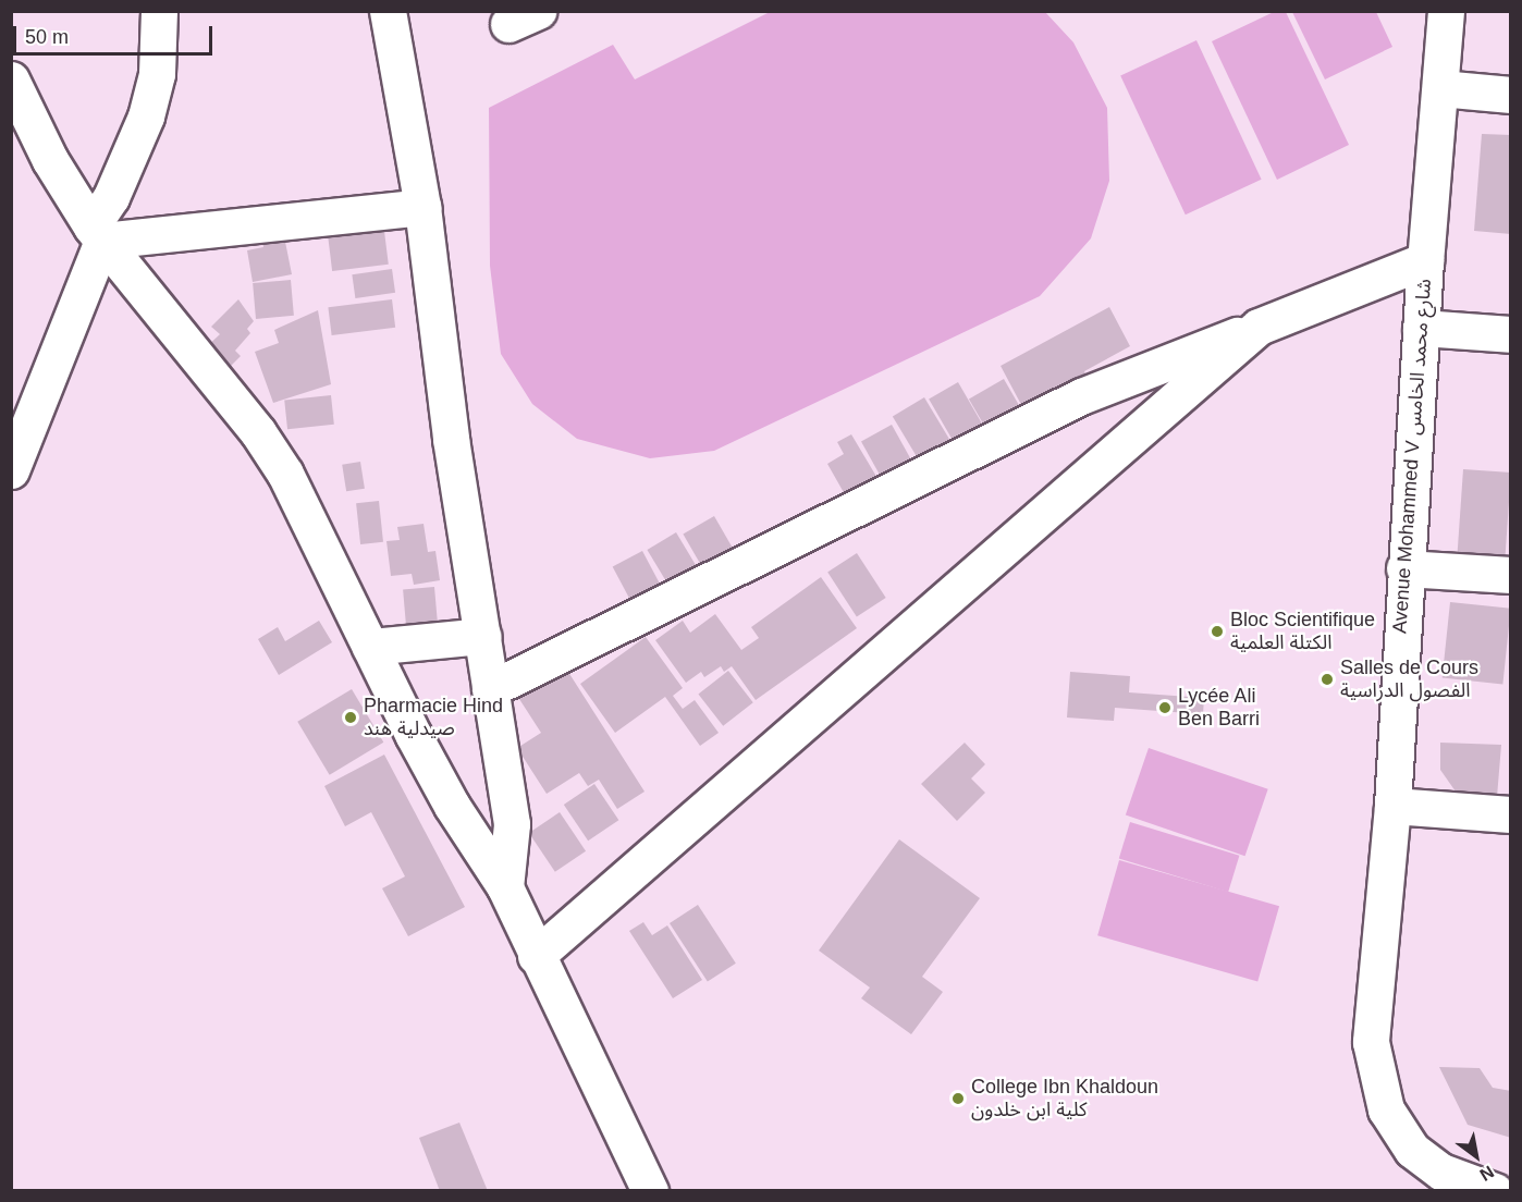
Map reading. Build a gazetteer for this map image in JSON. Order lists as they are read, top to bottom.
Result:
{
  "streets": {
    "street": ["Avenue Mohammed V شارع محمد الخامس"]
  },
  "places": [
    "Bloc Scientifique الكتلة العلمية",
    "Salles de Cours الفصول الدراسية",
    "Lycée Ali Ben Barri",
    "Pharmacie Hind صيدلية هند",
    "College Ibn Khaldoun كلية ابن خلدون"
  ],
  "scale_bar": "50 m",
  "north": "bottom right"
}
